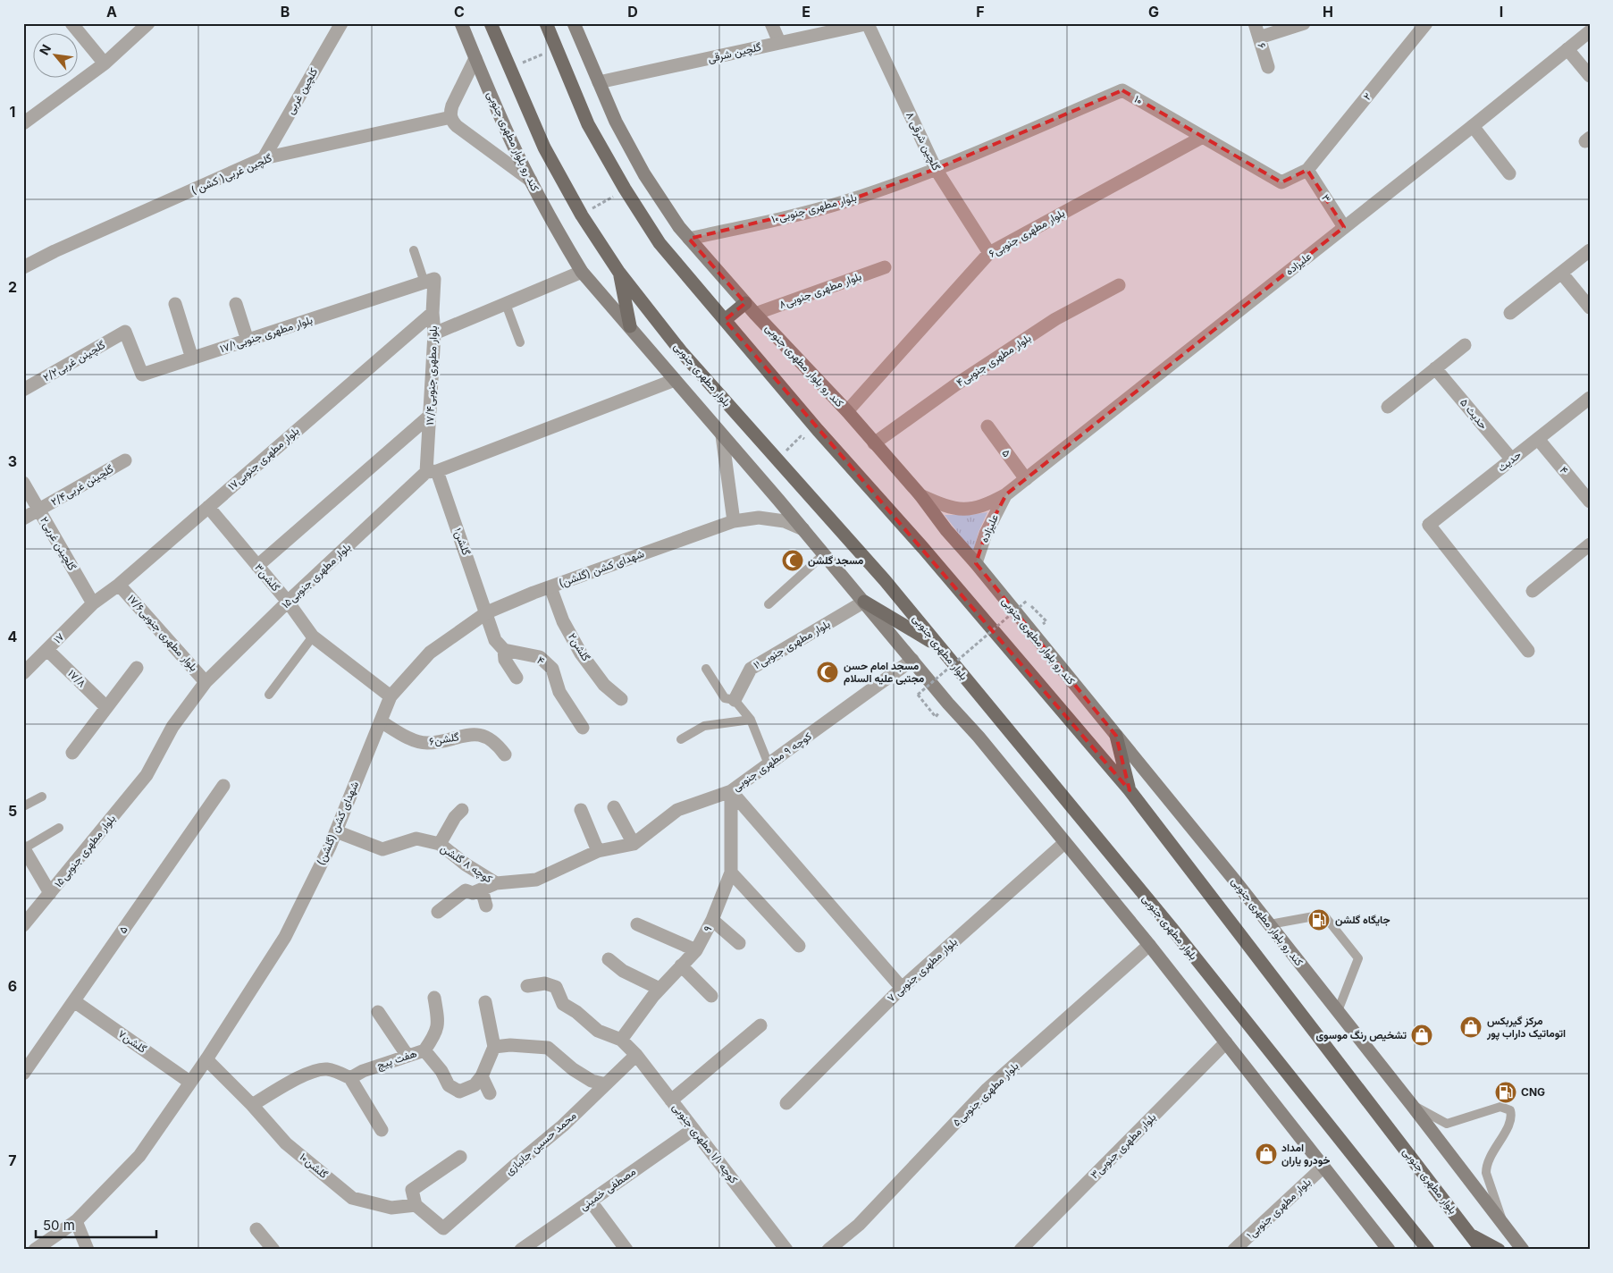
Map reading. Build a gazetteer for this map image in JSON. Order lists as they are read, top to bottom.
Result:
{
  "streets": {
    "main road": ["کند رو بلوار مطهری جنوبی", "بلوار مطهری جنوبی"],
    "street": [
      "۶",
      "گلچین شرقی",
      "کلچین غربی",
      "۲",
      "۱۰",
      "۸ گلچین شرقی",
      "گلچین غربی( کشن )",
      "۳",
      "بلوار مطهری جنوبی۱۰",
      "بلوار مطهری جنوبی۶",
      "علیزاده",
      "۸بلوار مطهری جنوبی",
      "بلوار مطهری جنوبی۱۷/۱",
      "بلوار مطهری جنوبی۴",
      "گلچینن غربی۲/۲",
      "بلوار مطهری جنوبی۱۷/۴",
      "حدیث ۵",
      "۵",
      "بلوار مطهری جنوبی۱۷",
      "حدیث",
      "۴",
      "گلچینن غربی۲/۴",
      "گلشن۱",
      "گلچینن غربی۲",
      "شهدای کشن (گلشن)",
      "بلوار مطهری جنوبی۱۵",
      "گلشن۳",
      "بلوار مطهری جنوبی۱۷/۶",
      "۱۷",
      "بلوار مطهری جنوبی۱۱",
      "گلشن۲",
      "۱۷/۸",
      "گلشن۶",
      "کوچه ۹ مطهری جنوبی",
      "کوچه ۸ گلشن",
      "۹",
      "۷ بلوار مطهری جنوبی",
      "گلشن۷",
      "هفت پیچ",
      "۵بلوار مطهری جنوبی",
      "محمد حسین جانبازی",
      "کوچه ۱/۱ مطهری جنوبی",
      "بلوار مطهری جنوبی۳",
      "گلشن۱۰",
      "مصطفی خمینی",
      "۱بلوار مطهری جنوبی"
    ]
  },
  "crossings": [
    ["گلچین شرقی", "کند رو بلوار مطهری جنوبی"],
    ["گلچین شرقی", "۸ گلچین شرقی"],
    ["کلچین غربی", "گلچین غربی( کشن )"],
    ["۲", "۱۰"],
    ["۲", "۳"],
    ["۱۰", "۸ گلچین شرقی"],
    ["۱۰", "۳"],
    ["۱۰", "بلوار مطهری جنوبی۱۰"],
    ["۱۰", "بلوار مطهری جنوبی۶"],
    ["کند رو بلوار مطهری جنوبی", "بلوار مطهری جنوبی۱۰"],
    ["کند رو بلوار مطهری جنوبی", "بلوار مطهری جنوبی۶"],
    ["کند رو بلوار مطهری جنوبی", "علیزاده"],
    ["کند رو بلوار مطهری جنوبی", "۸بلوار مطهری جنوبی"],
    ["کند رو بلوار مطهری جنوبی", "بلوار مطهری جنوبی۴"],
    ["کند رو بلوار مطهری جنوبی", "شهدای کشن (گلشن)"],
    ["کند رو بلوار مطهری جنوبی", "بلوار مطهری جنوبی۱۵"],
    ["کند رو بلوار مطهری جنوبی", "بلوار مطهری جنوبی۱۱"],
    ["کند رو بلوار مطهری جنوبی", "کوچه ۹ مطهری جنوبی"],
    ["کند رو بلوار مطهری جنوبی", "۷ بلوار مطهری جنوبی"],
    ["کند رو بلوار مطهری جنوبی", "۵بلوار مطهری جنوبی"],
    ["کند رو بلوار مطهری جنوبی", "بلوار مطهری جنوبی۳"],
    ["کند رو بلوار مطهری جنوبی", "۱بلوار مطهری جنوبی"],
    ["۸ گلچین شرقی", "بلوار مطهری جنوبی۱۰"],
    ["۸ گلچین شرقی", "بلوار مطهری جنوبی۶"],
    ["۳", "علیزاده"],
    ["علیزاده", "۵"],
    ["بلوار مطهری جنوبی۱۷/۱", "گلچینن غربی۲/۲"],
    ["بلوار مطهری جنوبی۱۷/۱", "بلوار مطهری جنوبی۱۷/۴"],
    ["بلوار مطهری جنوبی۱۷/۴", "بلوار مطهری جنوبی۱۷"],
    ["بلوار مطهری جنوبی۱۷/۴", "گلشن۱"],
    ["بلوار مطهری جنوبی۱۷/۴", "بلوار مطهری جنوبی۱۵"],
    ["حدیث ۵", "حدیث"],
    ["۵", "گلشن۷"],
    ["بلوار مطهری جنوبی۱۷", "گلچینن غربی۲"],
    ["بلوار مطهری جنوبی۱۷", "گلشن۳"],
    ["بلوار مطهری جنوبی۱۷", "بلوار مطهری جنوبی۱۷/۶"],
    ["بلوار مطهری جنوبی۱۷", "۱۷"],
    ["حدیث", "۴"],
    ["گلچینن غربی۲/۴", "گلچینن غربی۲"],
    ["گلشن۱", "شهدای کشن (گلشن)"],
    ["گلشن۱", "بلوار مطهری جنوبی۱۵"],
    ["گلچینن غربی۲", "۱۷"],
    ["شهدای کشن (گلشن)", "گلشن۳"],
    ["شهدای کشن (گلشن)", "گلشن۲"],
    ["شهدای کشن (گلشن)", "گلشن۶"],
    ["شهدای کشن (گلشن)", "کوچه ۸ گلشن"],
    ["شهدای کشن (گلشن)", "گلشن۷"],
    ["شهدای کشن (گلشن)", "گلشن۱۰"],
    ["بلوار مطهری جنوبی۱۵", "گلشن۳"],
    ["بلوار مطهری جنوبی۱۵", "بلوار مطهری جنوبی۱۷/۶"],
    ["۱۷", "۱۷/۸"],
    ["کوچه ۹ مطهری جنوبی", "کوچه ۸ گلشن"],
    ["کوچه ۹ مطهری جنوبی", "۹"],
    ["۹", "کوچه ۱/۱ مطهری جنوبی"],
    ["محمد حسین جانبازی", "کوچه ۱/۱ مطهری جنوبی"],
    ["محمد حسین جانبازی", "گلشن۱۰"],
    ["کوچه ۱/۱ مطهری جنوبی", "مصطفی خمینی"]
  ],
  "places": {
    "mosque": ["مسجد گلشن", "مسجد امام حسن مجتبی علیه السلام"],
    "fuel station": ["جایگاه گلشن", "CNG"],
    "shop": ["مرکز گیربکس اتوماتیک داراب پور", "تشخیص رنگ موسوی", "امداد خودرو یاران"]
  },
  "scale_bar": "50 m",
  "north": "top left",
  "grid": {
    "columns": [
      "A",
      "B",
      "C",
      "D",
      "E",
      "F",
      "G",
      "H",
      "I"
    ],
    "rows": [
      "1",
      "2",
      "3",
      "4",
      "5",
      "6",
      "7"
    ]
  }
}
